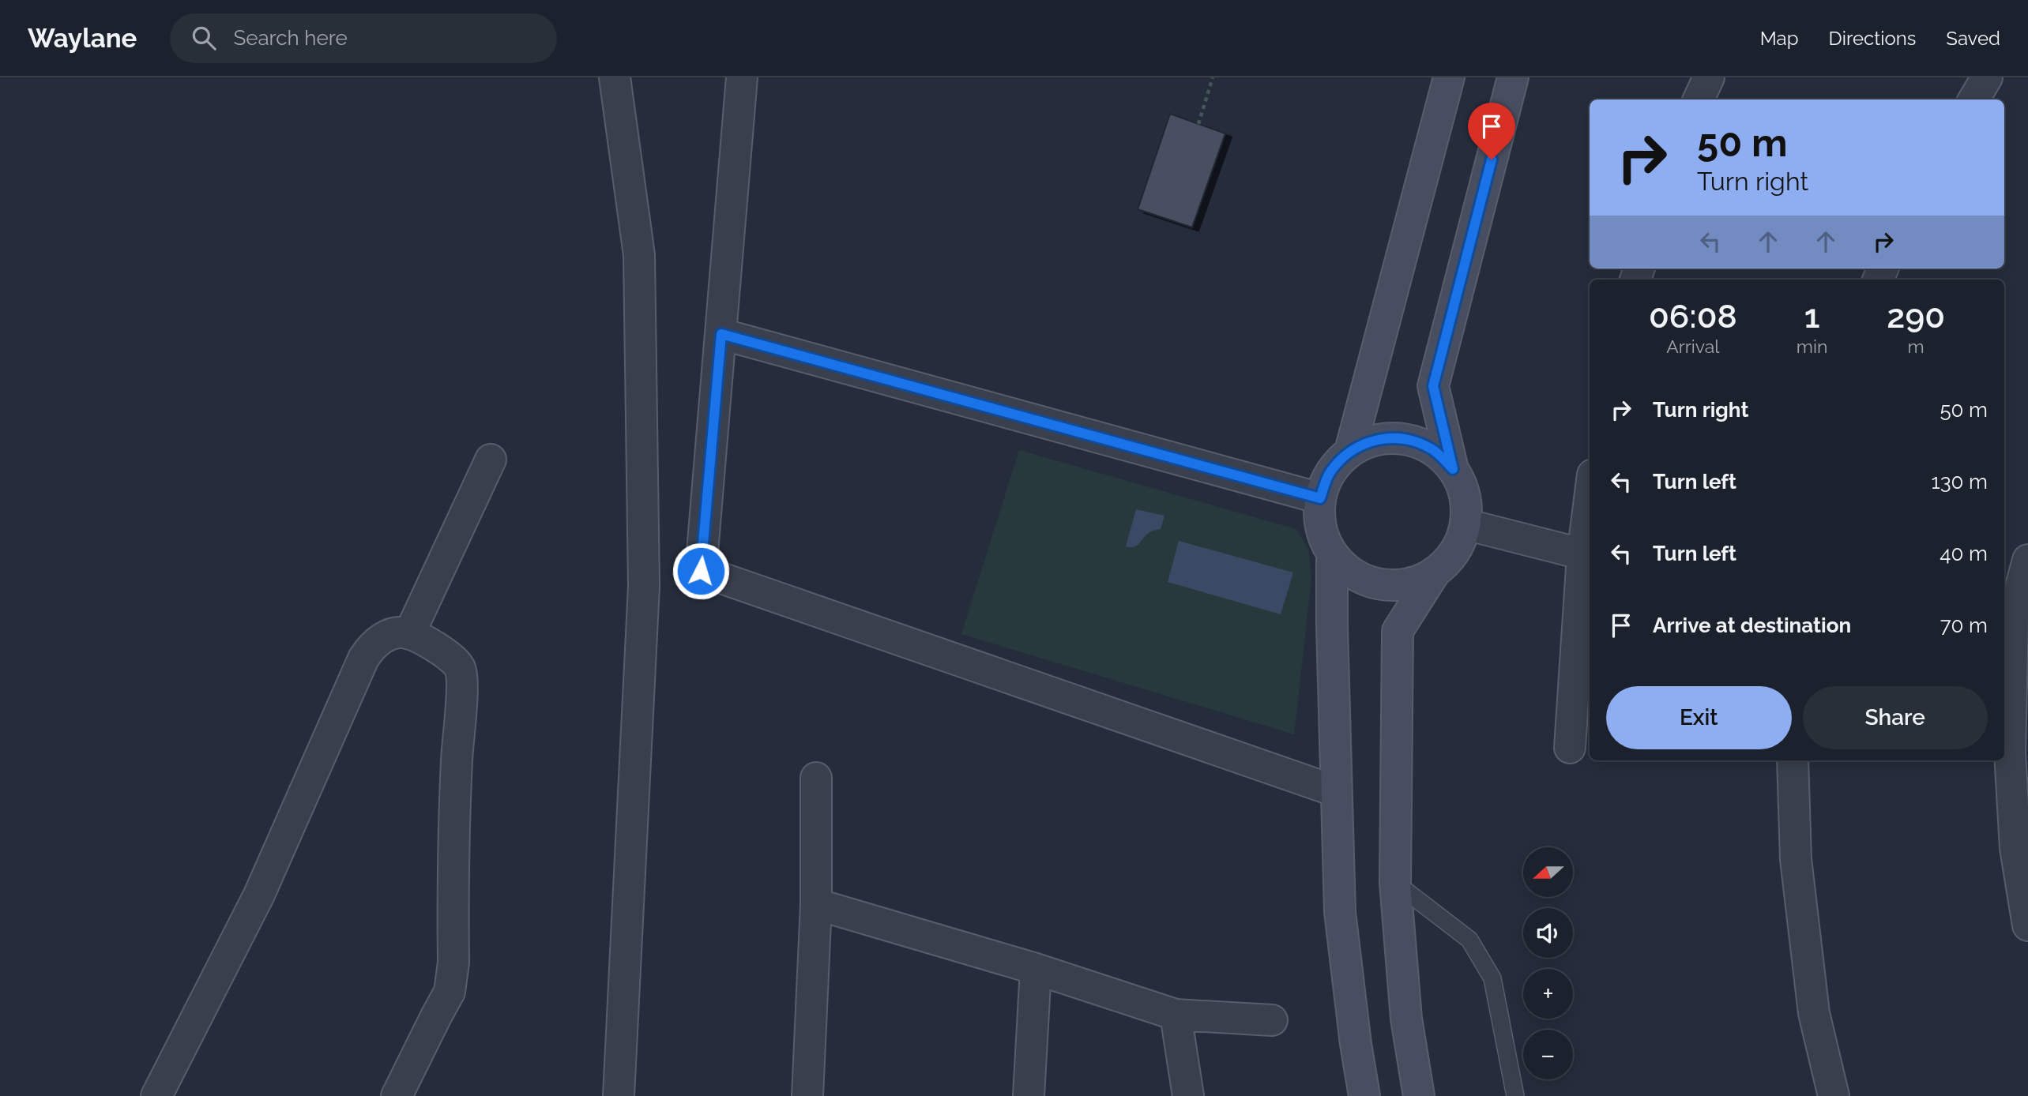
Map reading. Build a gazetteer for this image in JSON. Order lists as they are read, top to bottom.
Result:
{
  "north": "left",
  "page": {
    "header": "Waylane",
    "search": "Search here",
    "nav": ["Map", "Directions", "Saved"],
    "turn": ["50 m", "Turn right"],
    "eta": [
      "06:08",
      "Arrival",
      "1",
      "min",
      "290",
      "m"
    ],
    "list": [
      {
        "name": "Turn right",
        "value": "50 m"
      },
      {
        "name": "Turn left",
        "value": "130 m"
      },
      {
        "name": "Turn left",
        "value": "40 m"
      },
      {
        "name": "Arrive at destination",
        "value": "70 m"
      }
    ],
    "buttons": ["Exit", "Share"],
    "map_buttons": ["+", "−"]
  }
}
